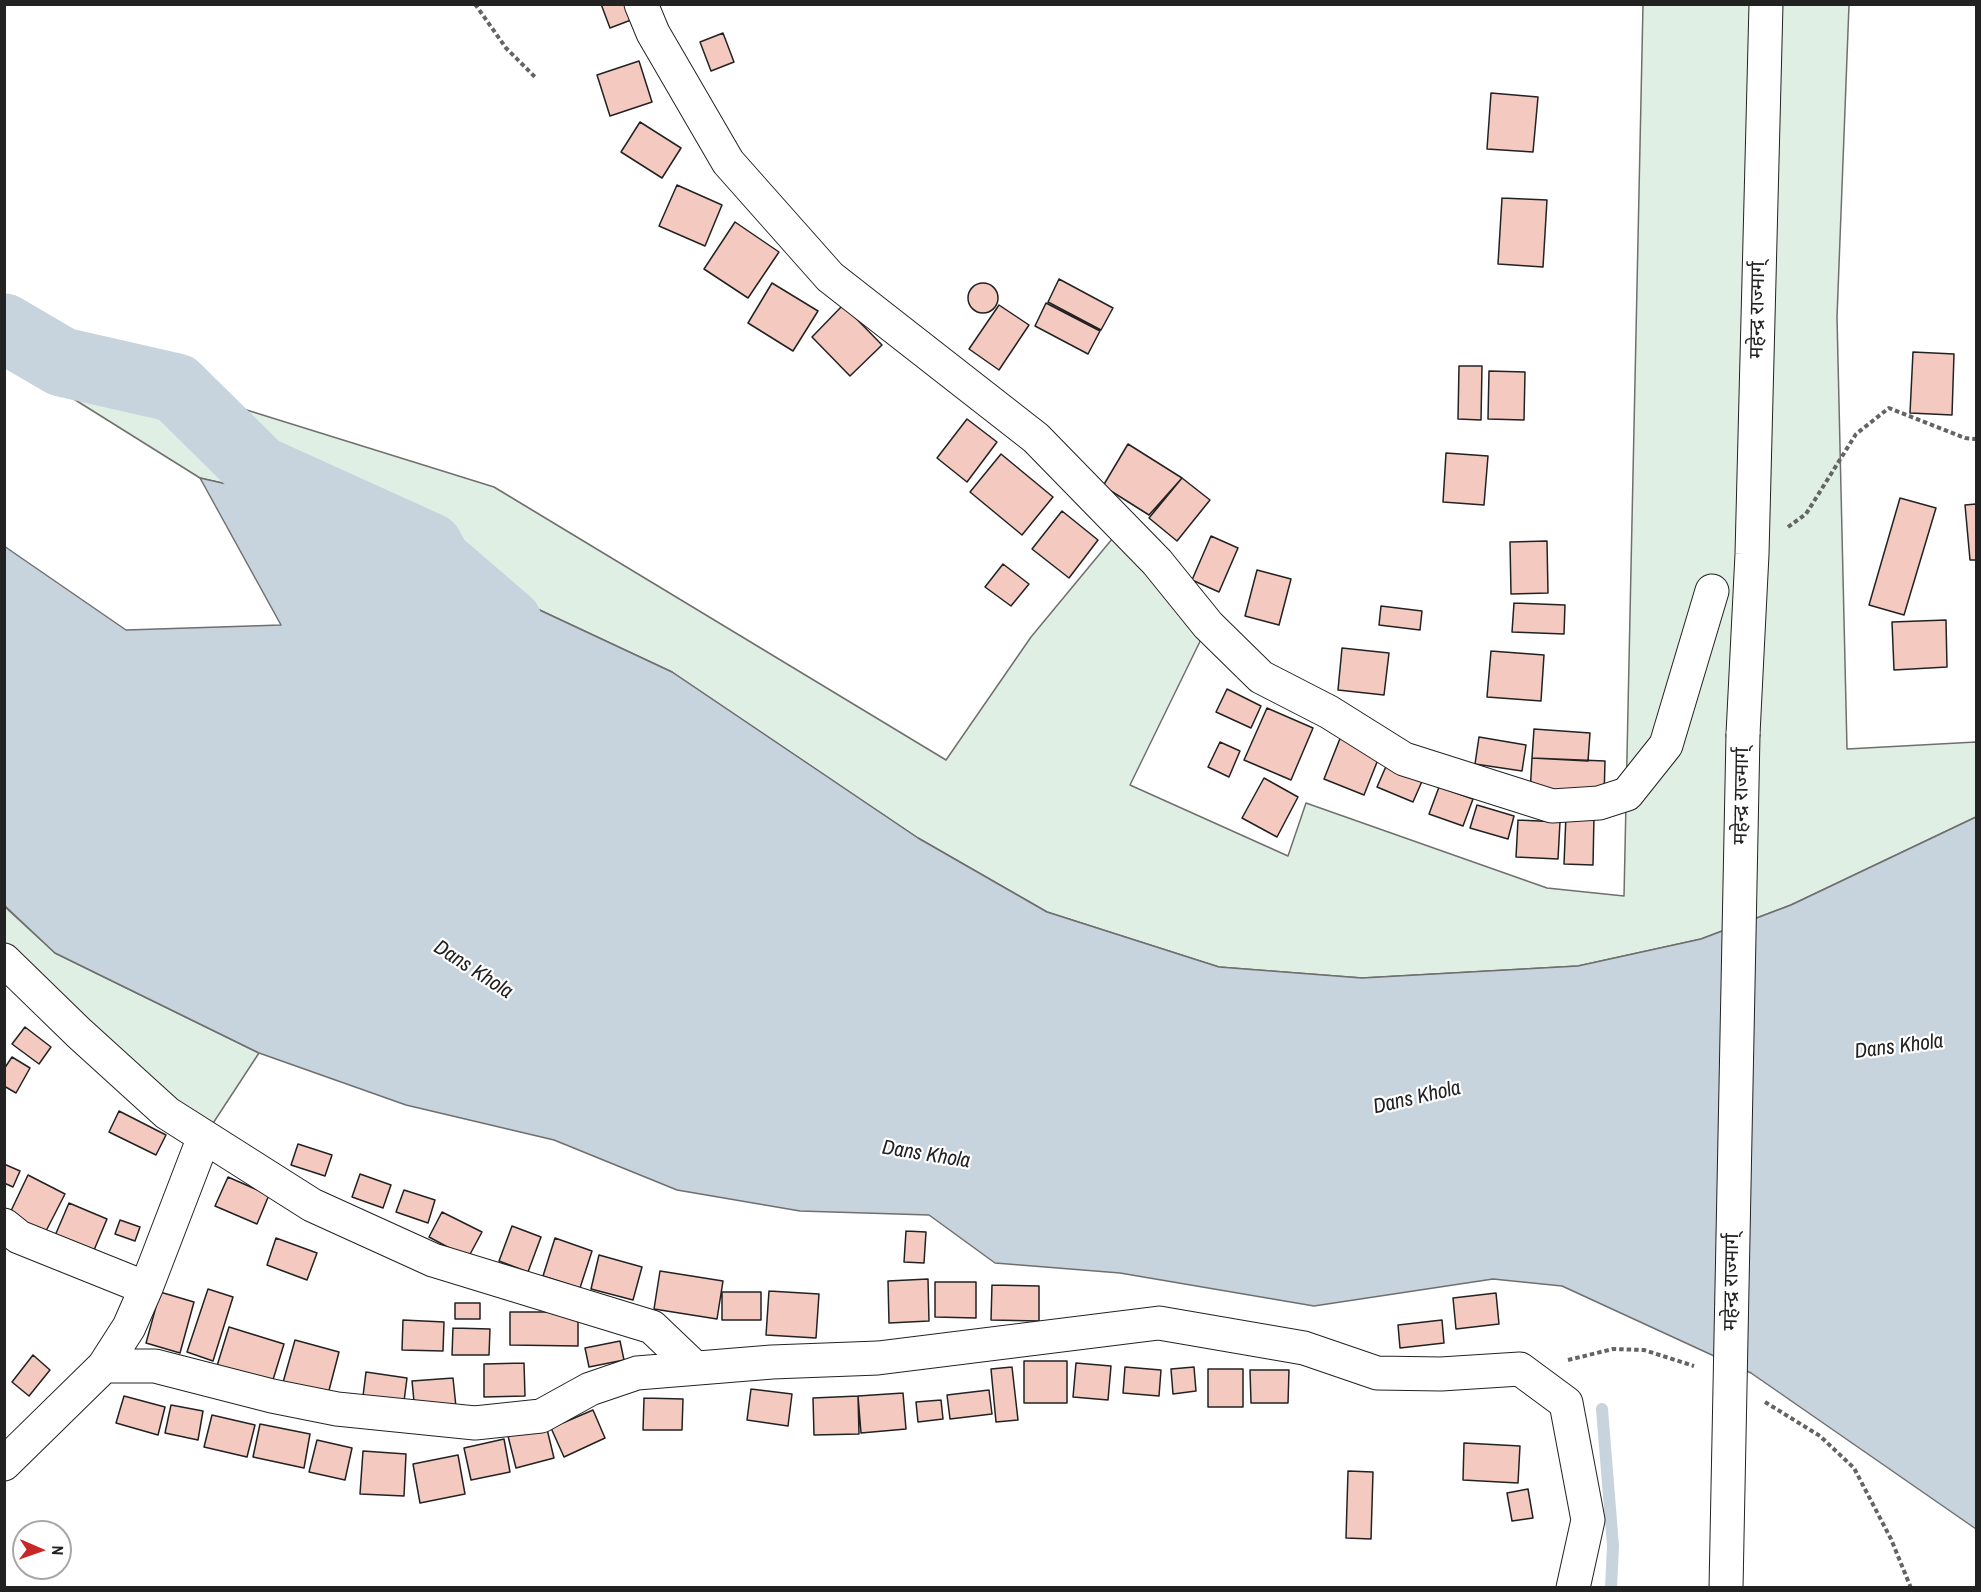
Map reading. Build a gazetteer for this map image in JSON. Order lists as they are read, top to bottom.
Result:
{
  "streets": {
    "main road": ["महेन्द्र राज्मार्ग्"]
  },
  "water": ["Dans Khola"],
  "north": "right"
}
